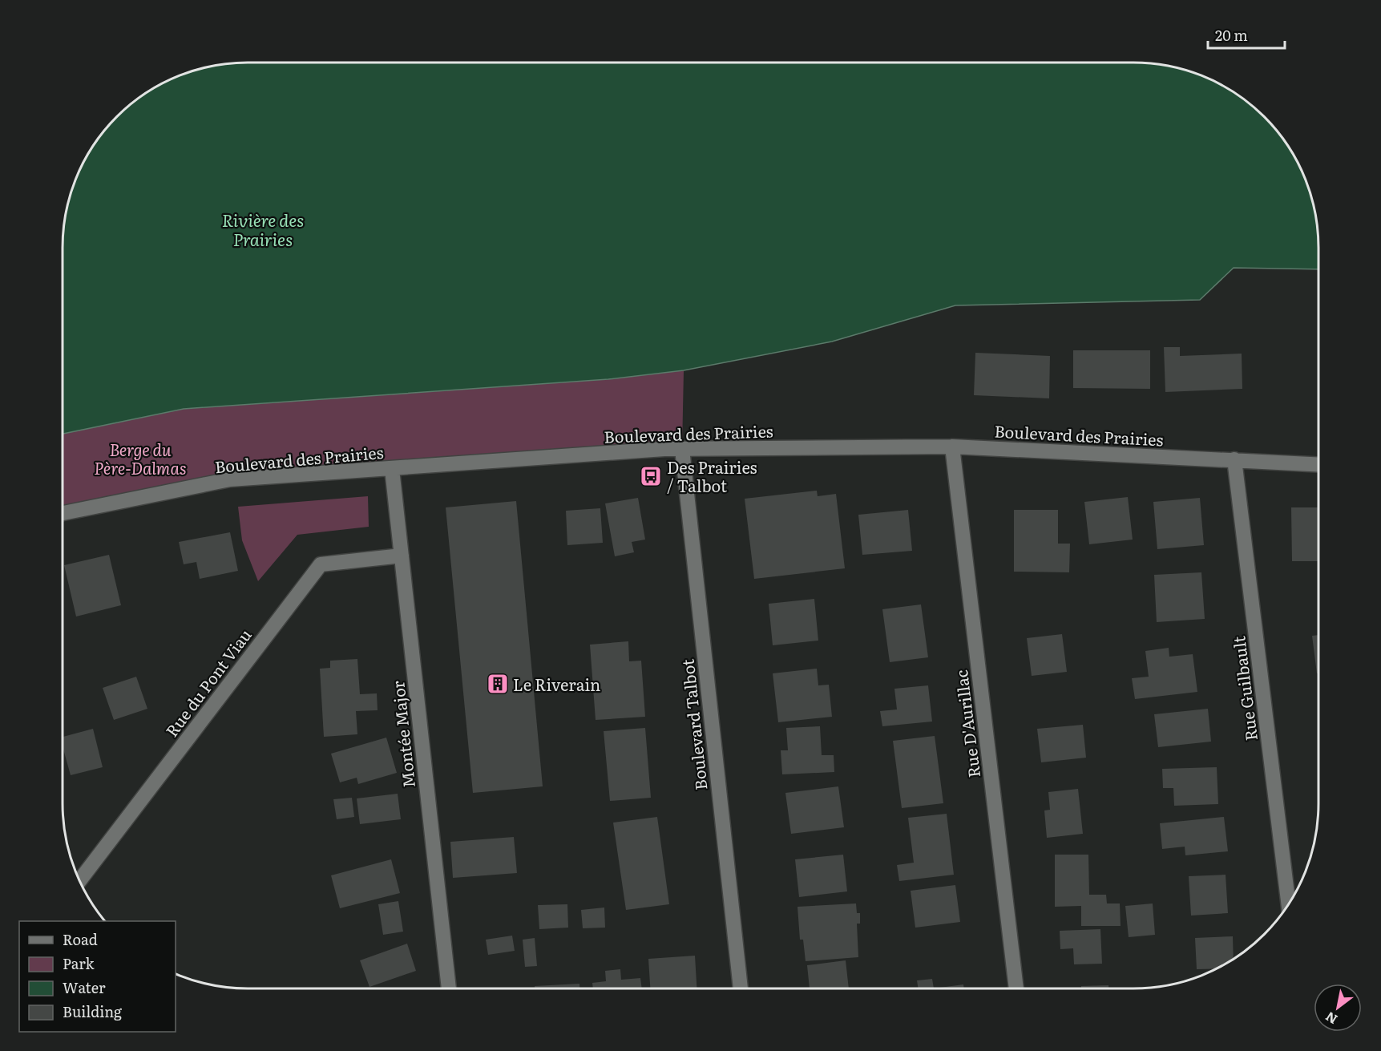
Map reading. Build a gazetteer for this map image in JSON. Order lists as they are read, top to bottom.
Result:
{
  "streets": {
    "street": [
      "Boulevard des Prairies",
      "Rue du Pont Viau",
      "Rue Guilbault",
      "Rue D'Aurillac",
      "Boulevard Talbot",
      "Montée Major"
    ]
  },
  "crossings": [
    ["Boulevard des Prairies", "Rue Guilbault"],
    ["Boulevard des Prairies", "Rue D'Aurillac"],
    ["Boulevard des Prairies", "Boulevard Talbot"],
    ["Boulevard des Prairies", "Montée Major"],
    ["Rue du Pont Viau", "Montée Major"]
  ],
  "water": ["Rivière des Prairies"],
  "parks": ["Berge du Père-Dalmas"],
  "places": {
    "bus stop": ["Des Prairies / Talbot"],
    "building": ["Le Riverain"]
  },
  "legend": [
    "Road",
    "Park",
    "Water",
    "Building"
  ],
  "scale_bar": "20 m",
  "north": "bottom left"
}
